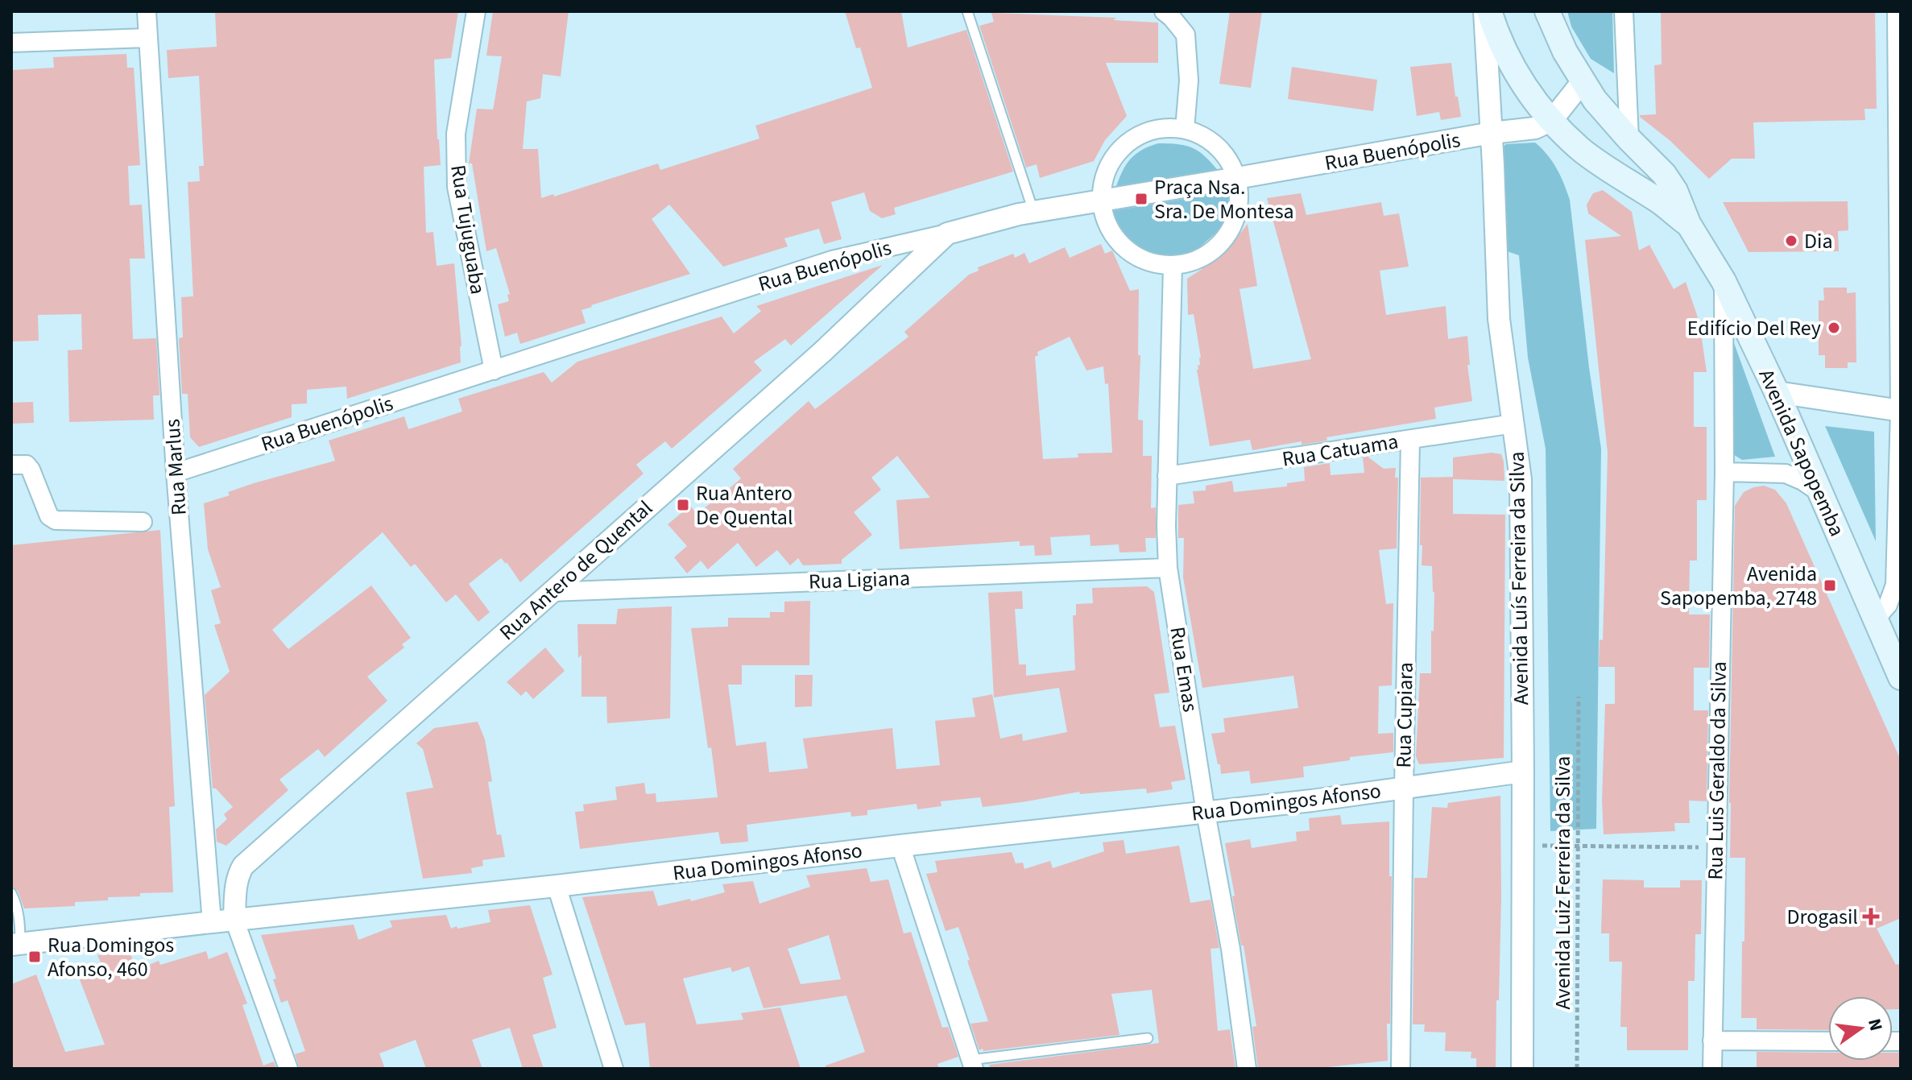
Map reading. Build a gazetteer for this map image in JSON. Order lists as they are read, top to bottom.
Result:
{
  "streets": {
    "main road": ["Avenida Sapopemba"],
    "street": [
      "Rua Buenópolis",
      "Rua Tujuguaba",
      "Rua Catuama",
      "Rua Marlus",
      "Rua Antero de Quental",
      "Avenida Luís Ferreira da Silva",
      "Rua Ligiana",
      "Rua Emas",
      "Rua Cupiara",
      "Rua Luis Geraldo da Silva",
      "Rua Domingos Afonso"
    ],
    "path": ["Avenida Luiz Ferreira da Silva"]
  },
  "crossings": [
    ["Rua Buenópolis", "Rua Tujuguaba"],
    ["Rua Buenópolis", "Avenida Sapopemba"],
    ["Rua Buenópolis", "Rua Marlus"],
    ["Rua Buenópolis", "Rua Antero de Quental"],
    ["Rua Buenópolis", "Avenida Luís Ferreira da Silva"],
    ["Rua Catuama", "Avenida Luís Ferreira da Silva"],
    ["Rua Catuama", "Rua Emas"],
    ["Rua Catuama", "Rua Cupiara"],
    ["Avenida Sapopemba", "Rua Luis Geraldo da Silva"],
    ["Rua Marlus", "Rua Domingos Afonso"],
    ["Rua Antero de Quental", "Rua Ligiana"],
    ["Rua Antero de Quental", "Rua Domingos Afonso"],
    ["Avenida Luís Ferreira da Silva", "Rua Domingos Afonso"],
    ["Rua Ligiana", "Rua Emas"],
    ["Rua Emas", "Rua Domingos Afonso"],
    ["Rua Cupiara", "Rua Domingos Afonso"]
  ],
  "places": {
    "transit": [
      "Praça Nsa. Sra. De Montesa",
      "Rua Antero De Quental",
      "Avenida Sapopemba, 2748",
      "Rua Domingos Afonso, 460"
    ],
    "other": ["Dia", "Edifício Del Rey"],
    "health": ["Drogasil"]
  },
  "north": "right"
}
